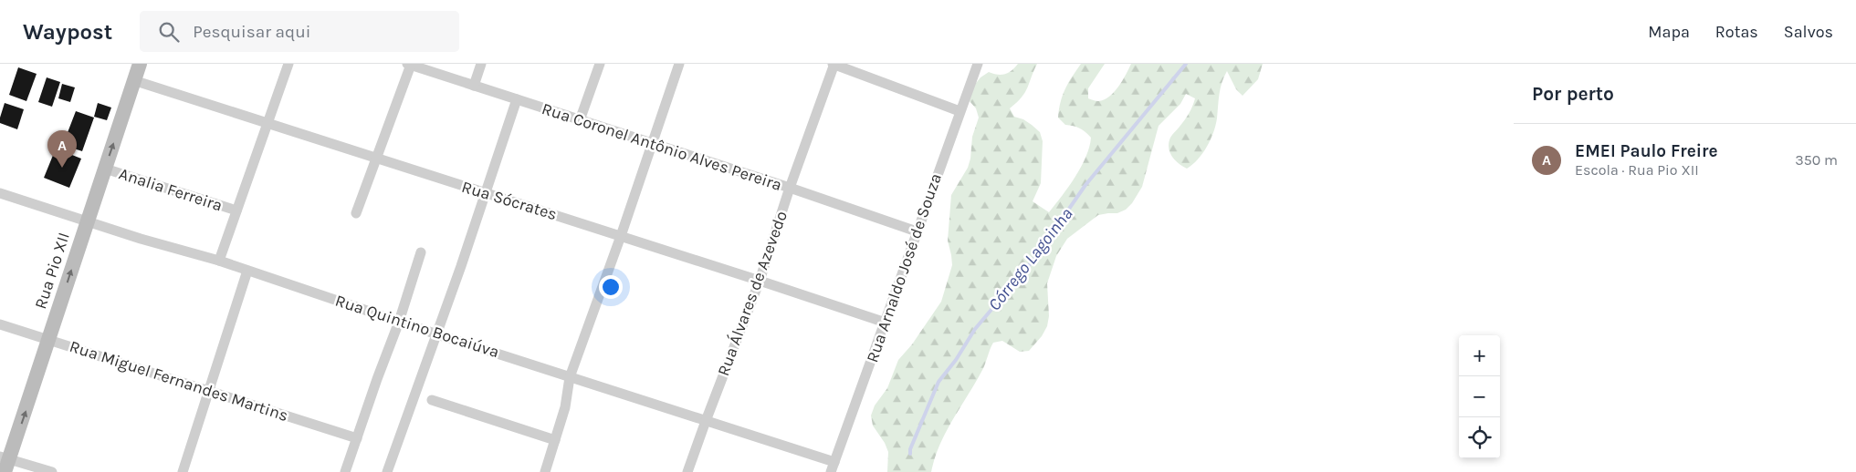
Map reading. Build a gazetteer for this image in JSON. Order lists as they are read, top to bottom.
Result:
{
  "streets": {
    "street": [
      "Rua Coronel Antônio Alves Pereira",
      "Analia Ferreira",
      "Rua Sócrates",
      "Rua Arnaldo José de Souza",
      "Rua Pio XII",
      "Rua Álvares de Azevedo",
      "Rua Quintino Bocaiúva",
      "Rua Miguel Fernandes Martins"
    ]
  },
  "crossings": [
    ["Rua Coronel Antônio Alves Pereira", "Rua Arnaldo José de Souza"],
    ["Rua Coronel Antônio Alves Pereira", "Rua Álvares de Azevedo"],
    ["Analia Ferreira", "Rua Pio XII"],
    ["Rua Sócrates", "Rua Arnaldo José de Souza"],
    ["Rua Sócrates", "Rua Pio XII"],
    ["Rua Sócrates", "Rua Álvares de Azevedo"],
    ["Rua Arnaldo José de Souza", "Rua Quintino Bocaiúva"],
    ["Rua Pio XII", "Rua Quintino Bocaiúva"],
    ["Rua Pio XII", "Rua Miguel Fernandes Martins"],
    ["Rua Álvares de Azevedo", "Rua Quintino Bocaiúva"]
  ],
  "one_way": ["Rua Pio XII"],
  "water": ["Córrego Lagoinha"],
  "page": {
    "header": "Waypost",
    "search": "Pesquisar aqui",
    "nav": ["Mapa", "Rotas", "Salvos"],
    "heading": "Por perto",
    "list": [
      {
        "mark": "A",
        "name": "EMEI Paulo Freire",
        "note": "Escola · Rua Pio XII",
        "value": "350 m"
      }
    ],
    "pins": "A",
    "map_buttons": ["+", "−"]
  }
}
